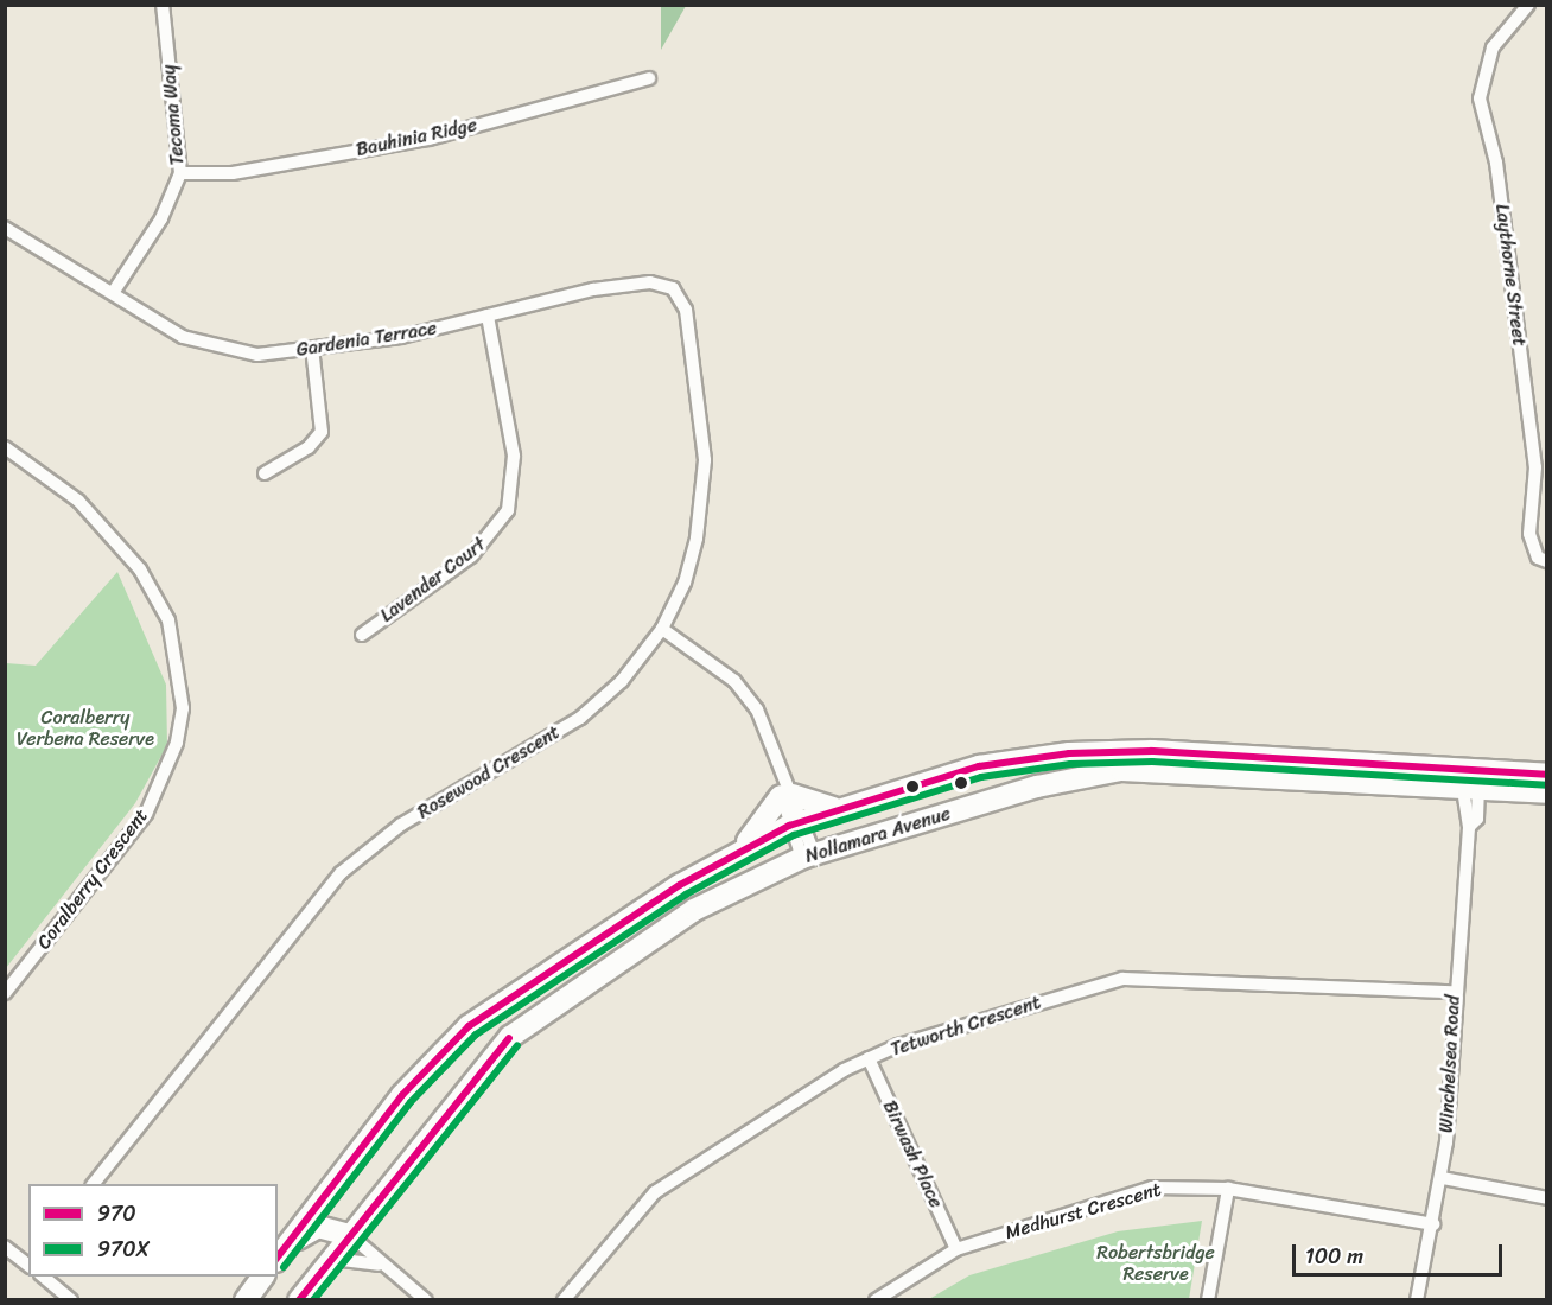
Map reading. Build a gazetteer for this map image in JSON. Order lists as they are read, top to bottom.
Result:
{
  "streets": {
    "main road": ["Nollamara Avenue"],
    "street": [
      "Tecoma Way",
      "Bauhinia Ridge",
      "Laythorne Street",
      "Gardenia Terrace",
      "Lavender Court",
      "Rosewood Crescent",
      "Coralberry Crescent",
      "Tetworth Crescent",
      "Winchelsea Road",
      "Birwash Place",
      "Medhurst Crescent"
    ]
  },
  "crossings": [
    ["Tecoma Way", "Bauhinia Ridge"],
    ["Tecoma Way", "Gardenia Terrace"],
    ["Gardenia Terrace", "Lavender Court"],
    ["Gardenia Terrace", "Rosewood Crescent"],
    ["Nollamara Avenue", "Winchelsea Road"],
    ["Tetworth Crescent", "Winchelsea Road"],
    ["Tetworth Crescent", "Birwash Place"],
    ["Winchelsea Road", "Medhurst Crescent"],
    ["Birwash Place", "Medhurst Crescent"]
  ],
  "parks": ["Coralberry Verbena Reserve", "Robertsbridge Reserve"],
  "lines": ["transit line 970", "transit line 970X"],
  "legend": ["970", "970X"],
  "scale_bar": "100 m"
}
